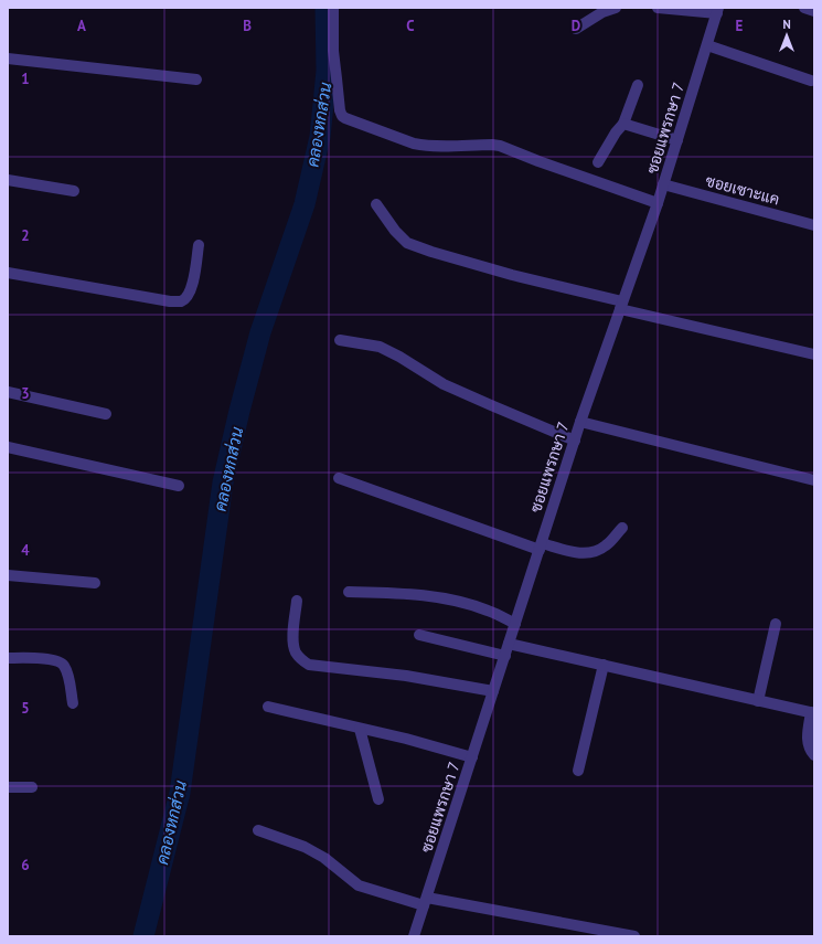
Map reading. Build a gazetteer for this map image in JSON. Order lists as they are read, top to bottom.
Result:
{
  "streets": {
    "street": ["ซอยแพรกษา 7", "ซอยเซาะแค"]
  },
  "crossings": [
    ["ซอยแพรกษา 7", "ซอยเซาะแค"]
  ],
  "water": ["คลองหกส่วน"],
  "north": "top",
  "grid": {
    "columns": [
      "A",
      "B",
      "C",
      "D",
      "E"
    ],
    "rows": [
      "1",
      "2",
      "3",
      "4",
      "5",
      "6"
    ]
  }
}
